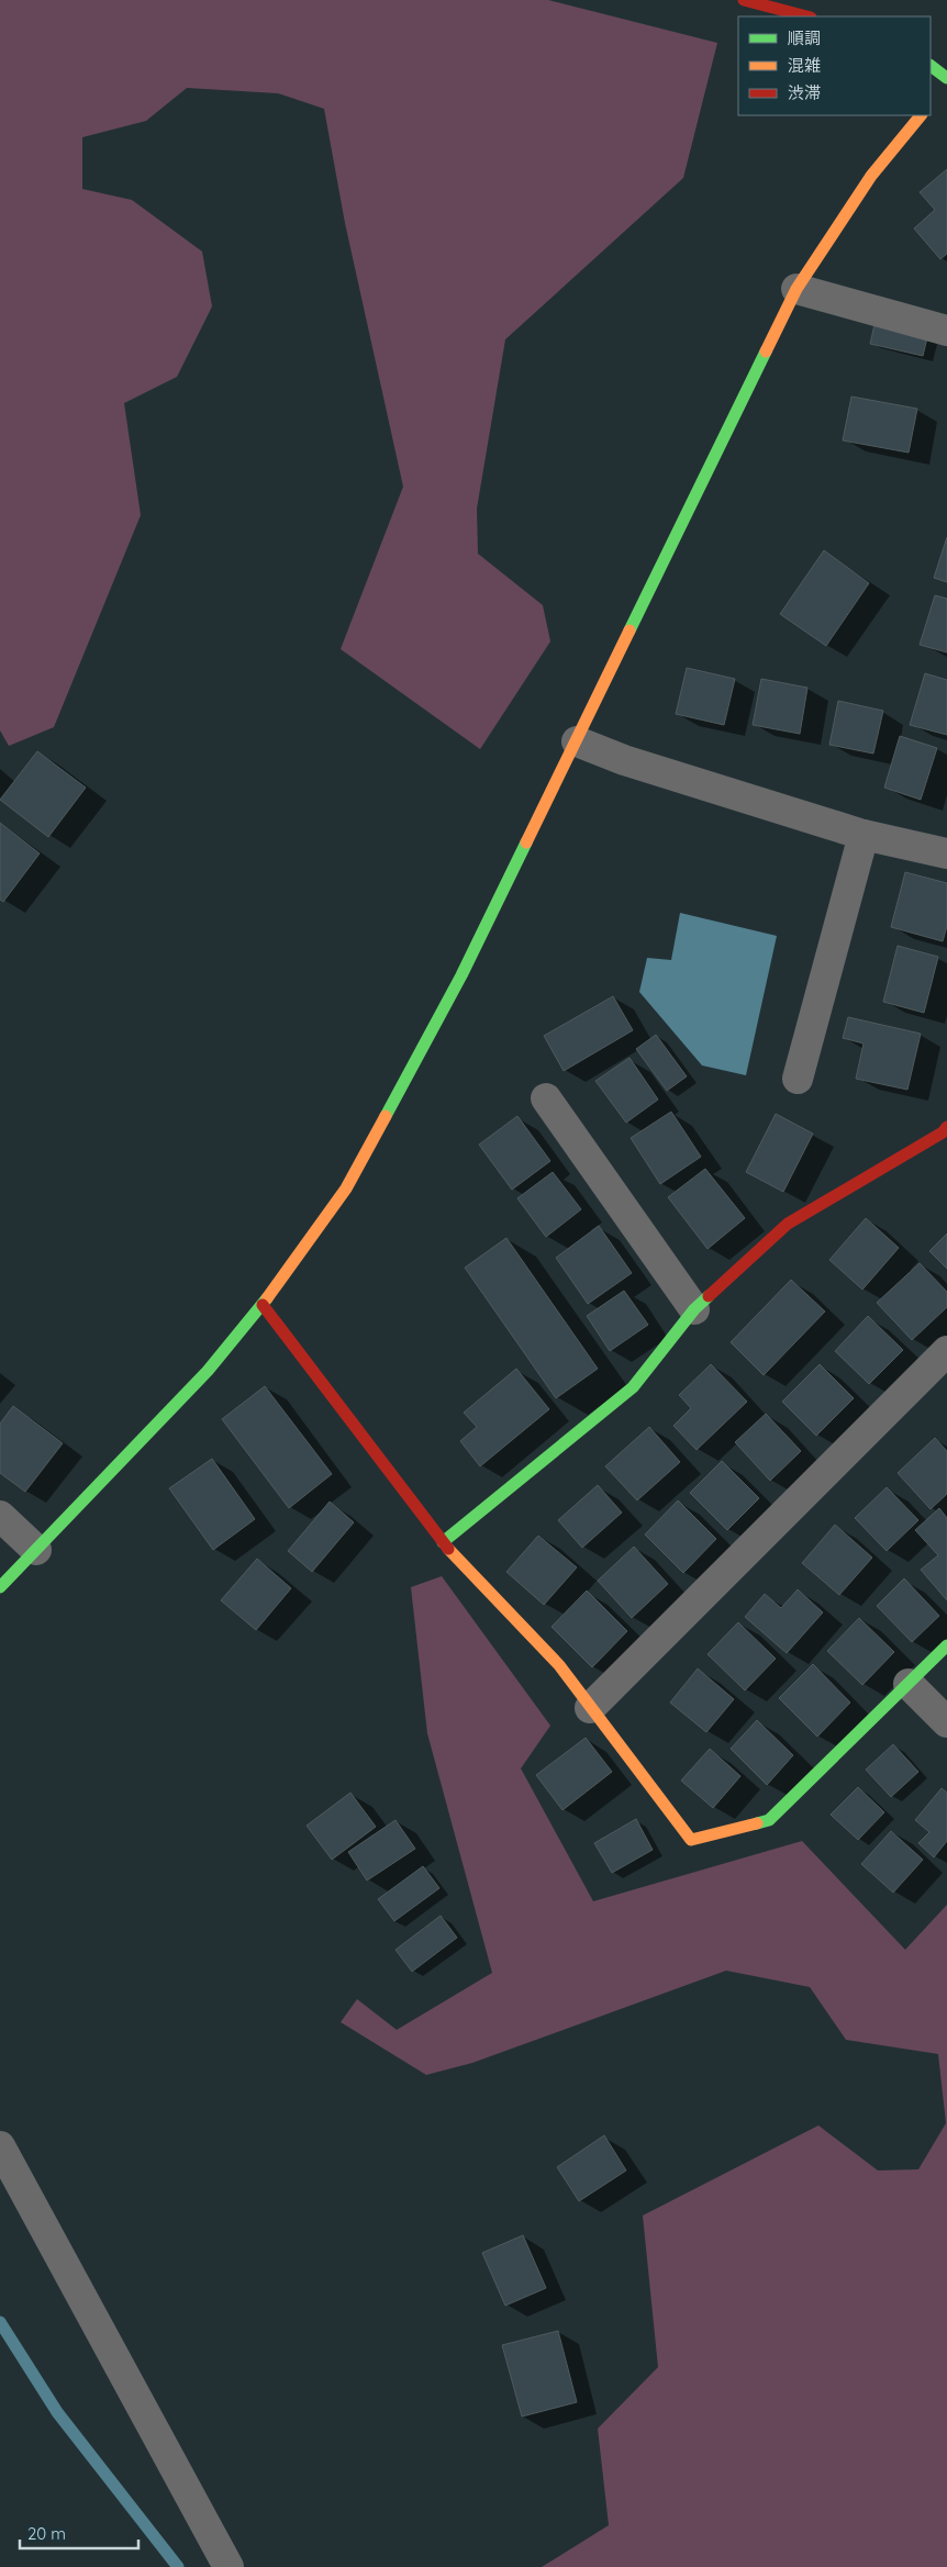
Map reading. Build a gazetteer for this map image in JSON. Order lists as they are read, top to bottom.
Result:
{
  "legend": ["順調", "混雑", "渋滞"],
  "scale_bar": "20 m"
}
